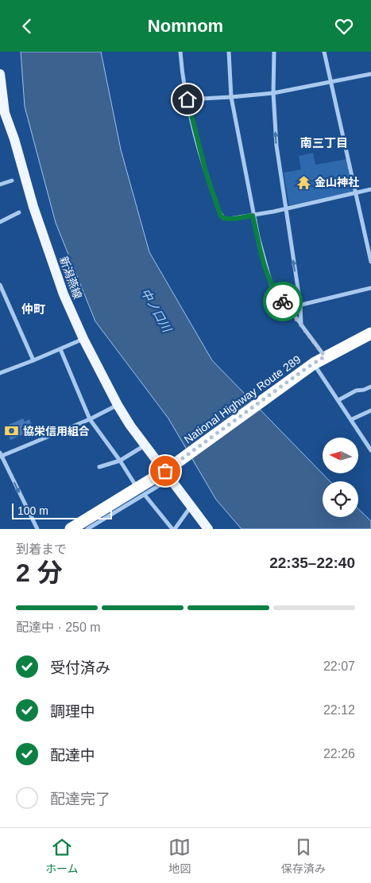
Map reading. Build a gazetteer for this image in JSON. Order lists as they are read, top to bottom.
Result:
{
  "streets": {
    "highway": ["National Highway Route 289"],
    "main road": ["新潟燕線"]
  },
  "crossings": [
    ["新潟燕線", "National Highway Route 289"]
  ],
  "districts": ["南三丁目", "仲町"],
  "water": ["中ノ口川"],
  "places": {
    "temple": ["金山神社"],
    "bank": ["協栄信用組合"]
  },
  "scale_bar": "100 m",
  "north": "left",
  "page": {
    "header": "Nomnom",
    "scale": "100 m",
    "heading": ["2 分", "到着まで", "22:35–22:40"],
    "bar": "配達中 · 250 m",
    "list": [
      ["受付済み", "22:07"],
      ["調理中", "22:12"],
      ["配達中", "22:26"],
      "配達完了"
    ],
    "tabs": ["ホーム", "地図", "保存済み"]
  }
}
